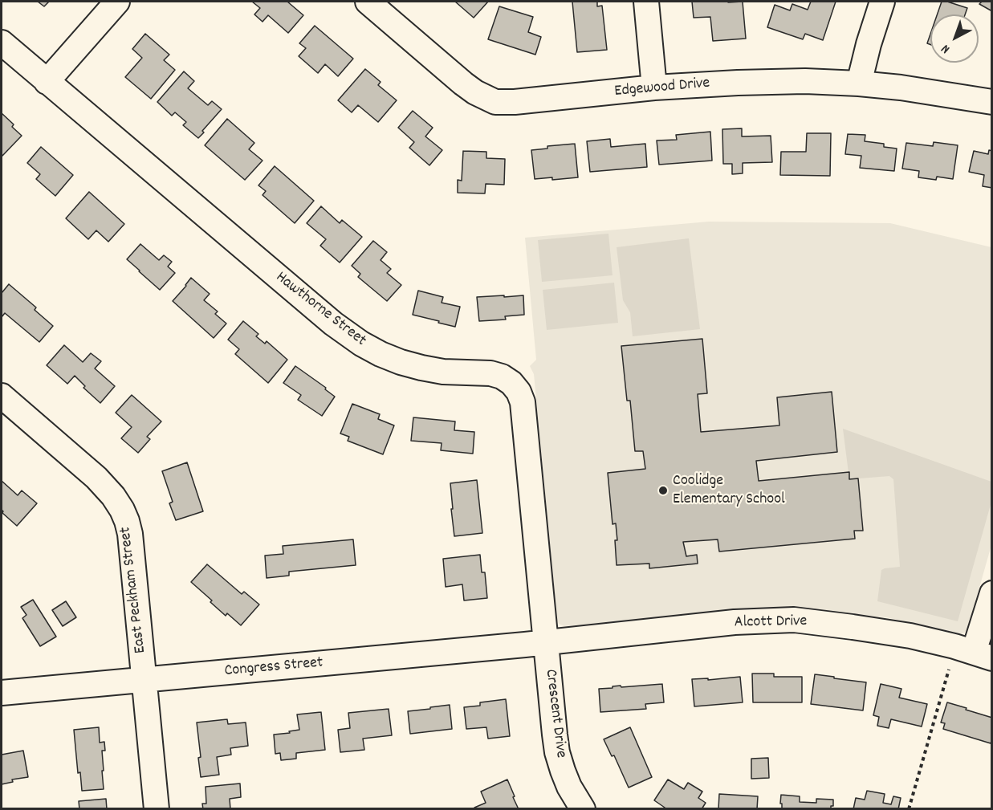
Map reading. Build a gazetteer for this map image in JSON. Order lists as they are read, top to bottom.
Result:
{
  "streets": {
    "street": [
      "Edgewood Drive",
      "Hawthorne Street",
      "East Peckham Street",
      "Alcott Drive",
      "Congress Street",
      "Crescent Drive"
    ]
  },
  "crossings": [
    ["Hawthorne Street", "Alcott Drive"],
    ["Hawthorne Street", "Congress Street"],
    ["Hawthorne Street", "Crescent Drive"],
    ["East Peckham Street", "Congress Street"],
    ["Alcott Drive", "Congress Street"],
    ["Alcott Drive", "Crescent Drive"],
    ["Congress Street", "Crescent Drive"]
  ],
  "places": ["Coolidge Elementary School"],
  "north": "bottom left"
}
